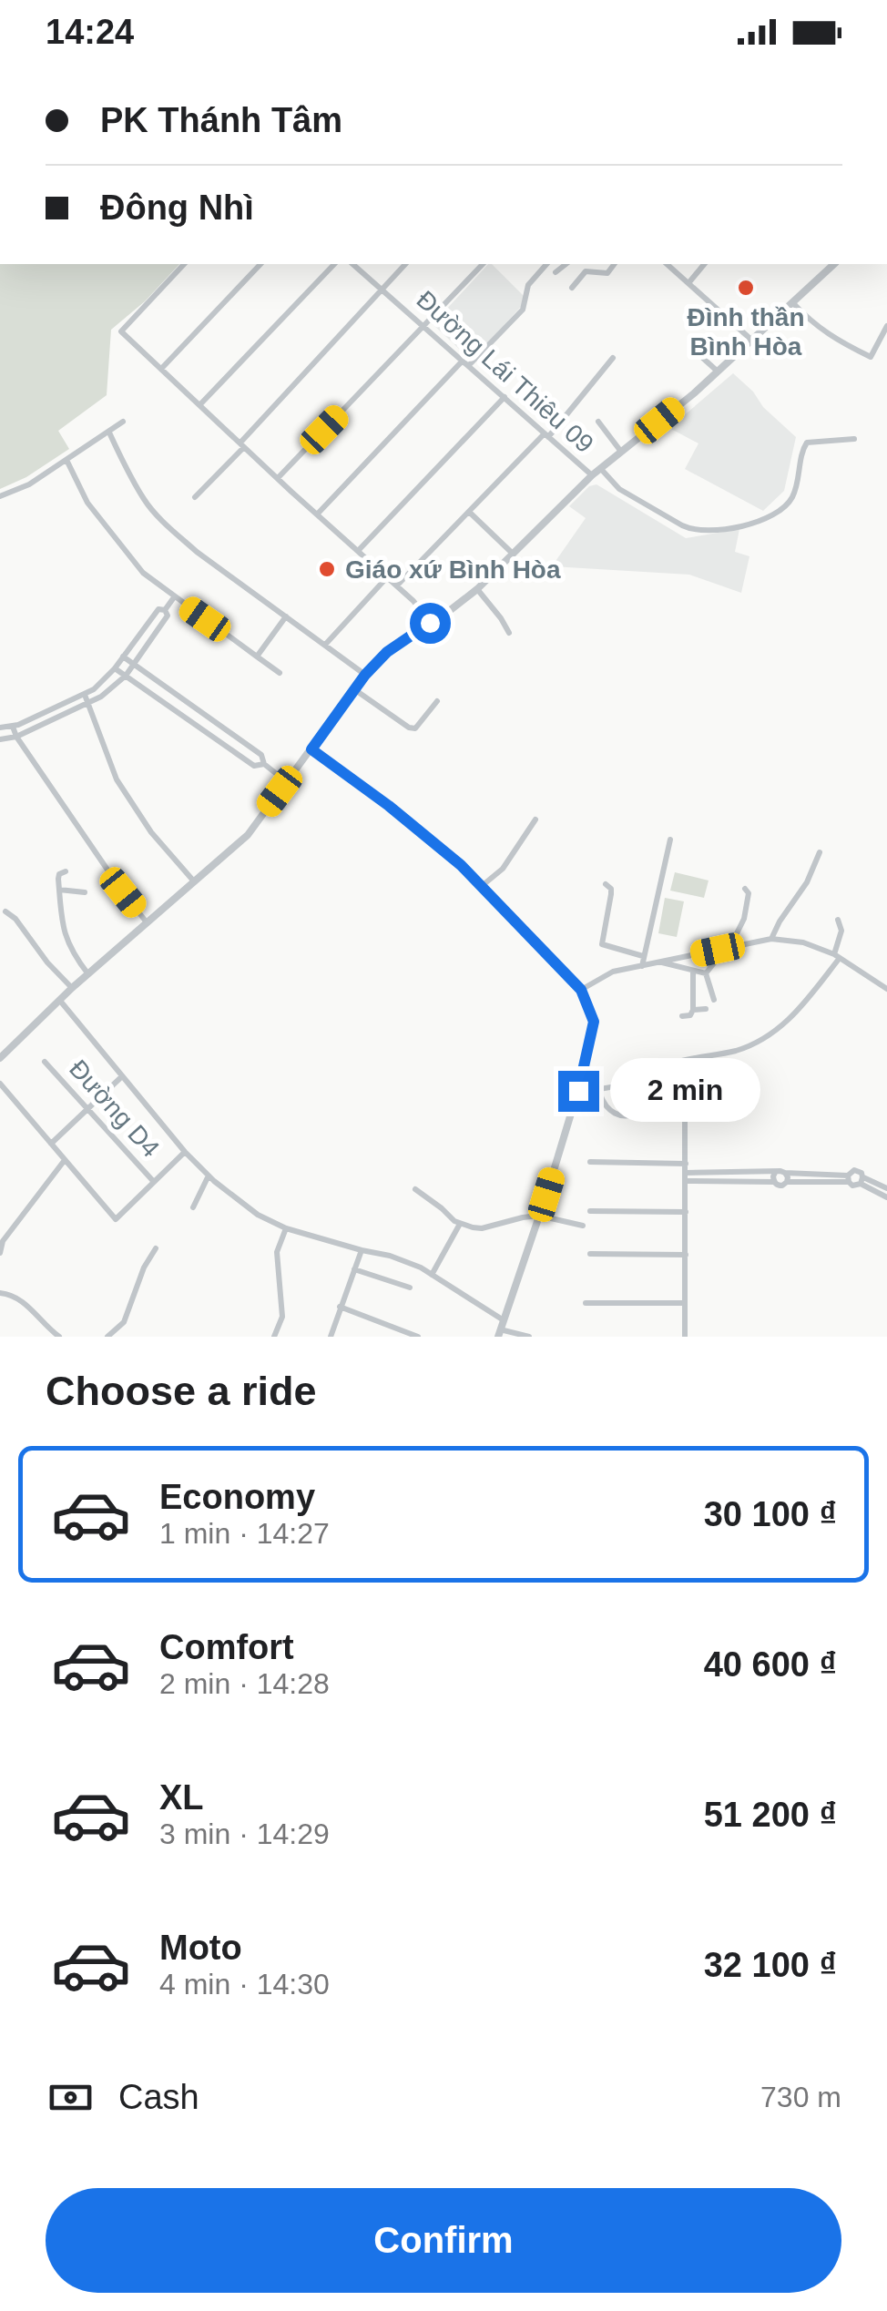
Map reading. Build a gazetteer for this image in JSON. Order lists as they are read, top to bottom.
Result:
{
  "streets": {
    "street": ["Đường Lái Thiêu 09", "Đường D4"]
  },
  "places": ["Đình thần Bình Hòa", "Giáo xứ Bình Hòa"],
  "page": {
    "status": "14:24",
    "banner": ["PK Thánh Tâm", "Đông Nhì"],
    "bubble": "2 min",
    "heading": "Choose a ride",
    "list": [
      {
        "name": "Economy",
        "note": "1 min · 14:27",
        "value": "30 100 ₫"
      },
      {
        "name": "Comfort",
        "note": "2 min · 14:28",
        "value": "40 600 ₫"
      },
      {
        "name": "XL",
        "note": "3 min · 14:29",
        "value": "51 200 ₫"
      },
      {
        "name": "Moto",
        "note": "4 min · 14:30",
        "value": "32 100 ₫"
      }
    ],
    "pay": ["Cash", "730 m"],
    "buttons": "Confirm"
  }
}
